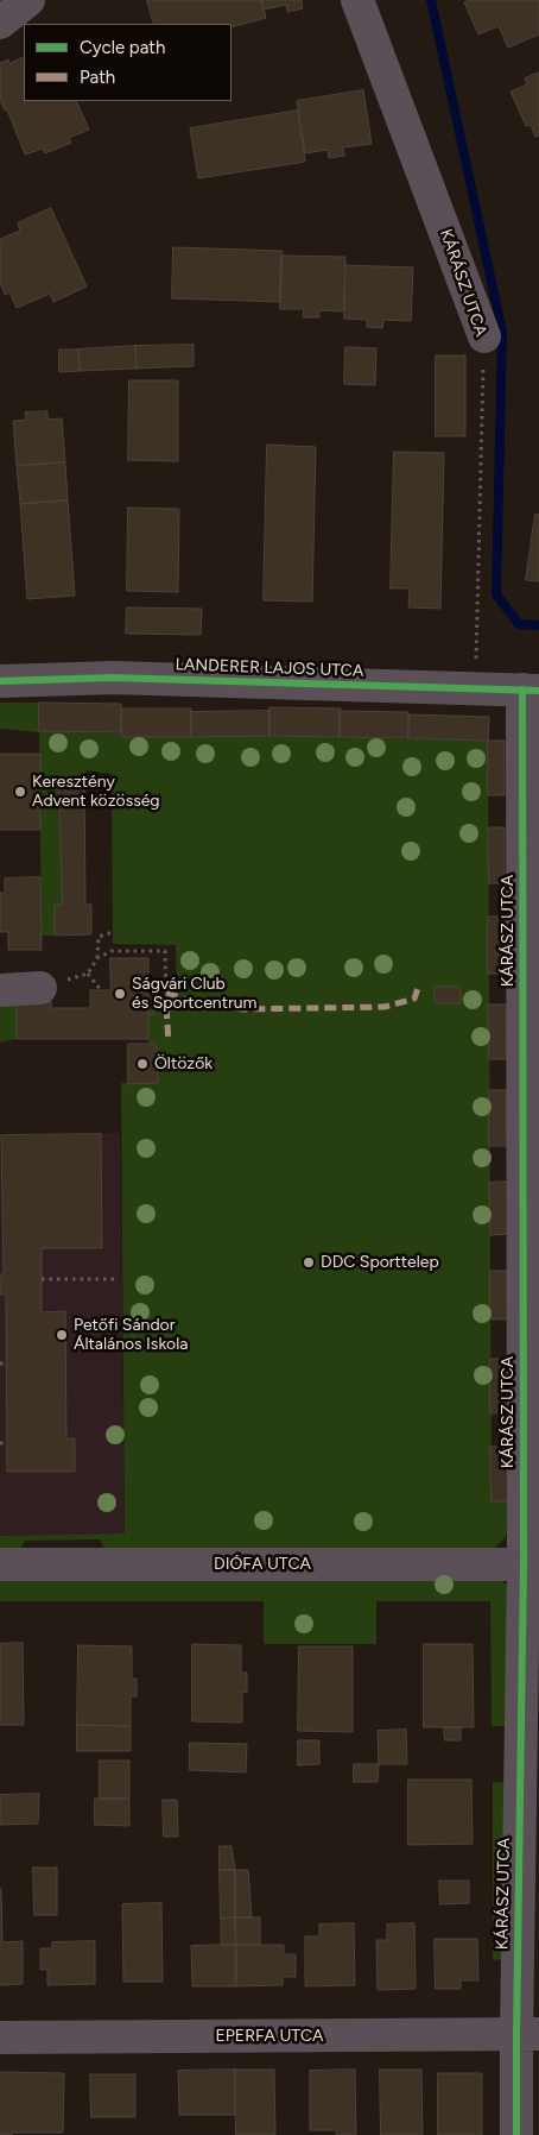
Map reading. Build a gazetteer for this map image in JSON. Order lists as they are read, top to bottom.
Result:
{
  "streets": {
    "street": [
      "KÁRÁSZ UTCA",
      "LANDERER LAJOS UTCA",
      "DIÓFA UTCA",
      "EPERFA UTCA"
    ]
  },
  "crossings": [
    ["KÁRÁSZ UTCA", "LANDERER LAJOS UTCA"],
    ["KÁRÁSZ UTCA", "DIÓFA UTCA"],
    ["KÁRÁSZ UTCA", "EPERFA UTCA"]
  ],
  "places": [
    "Keresztény Advent közösség",
    "Ságvári Club és Sportcentrum",
    "Öltözők",
    "DDC Sporttelep",
    "Petőfi Sándor Általános Iskola"
  ],
  "legend": ["Cycle path", "Path"]
}
